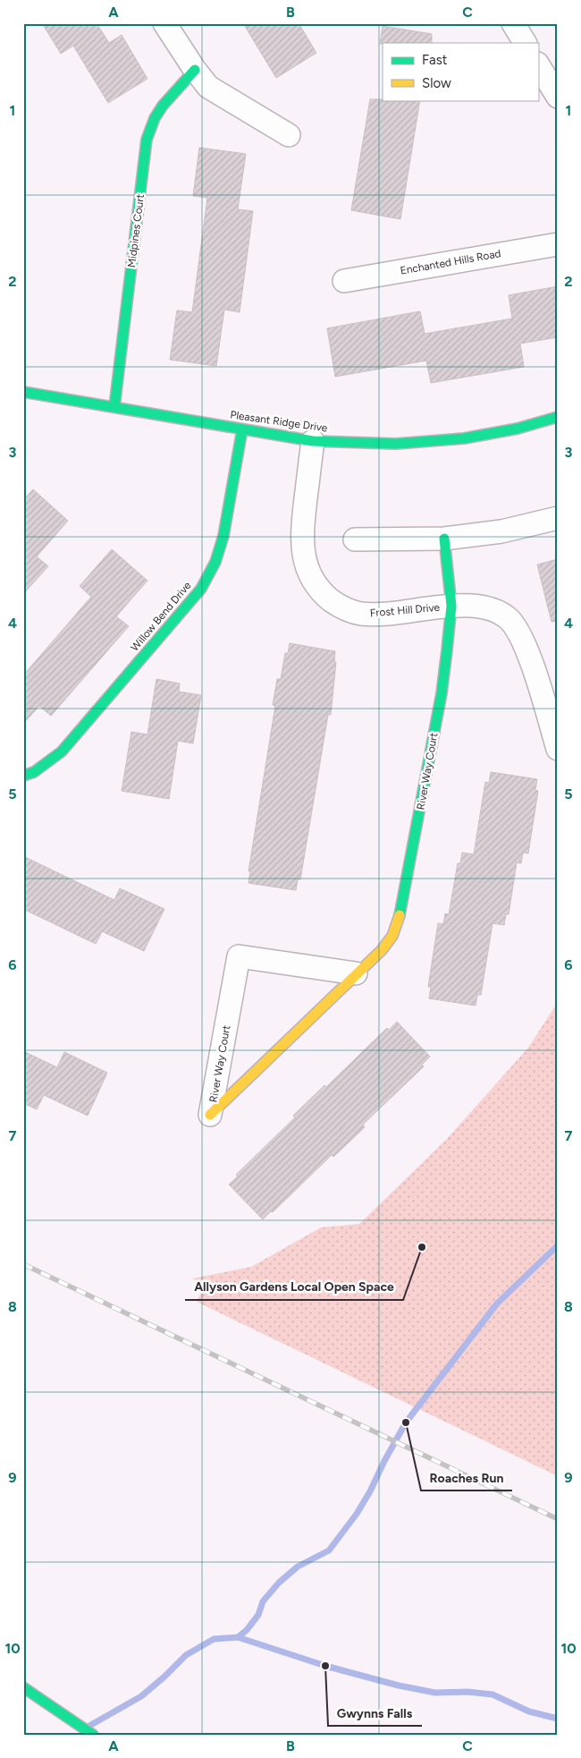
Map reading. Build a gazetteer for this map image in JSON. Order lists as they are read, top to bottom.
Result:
{
  "streets": {
    "street": [
      "Midpines Court",
      "Enchanted Hills Road",
      "Pleasant Ridge Drive",
      "Frost Hill Drive",
      "Willow Bend Drive",
      "River Way Court"
    ]
  },
  "crossings": [
    ["Midpines Court", "Pleasant Ridge Drive"],
    ["Pleasant Ridge Drive", "Frost Hill Drive"],
    ["Pleasant Ridge Drive", "Willow Bend Drive"],
    ["Frost Hill Drive", "River Way Court"]
  ],
  "places": ["Allyson Gardens Local Open Space", "Roaches Run", "Gwynns Falls"],
  "legend": ["Fast", "Slow"],
  "grid": {
    "columns": ["A", "B", "C"],
    "rows": [
      "1",
      "2",
      "3",
      "4",
      "5",
      "6",
      "7",
      "8",
      "9",
      "10"
    ]
  }
}
